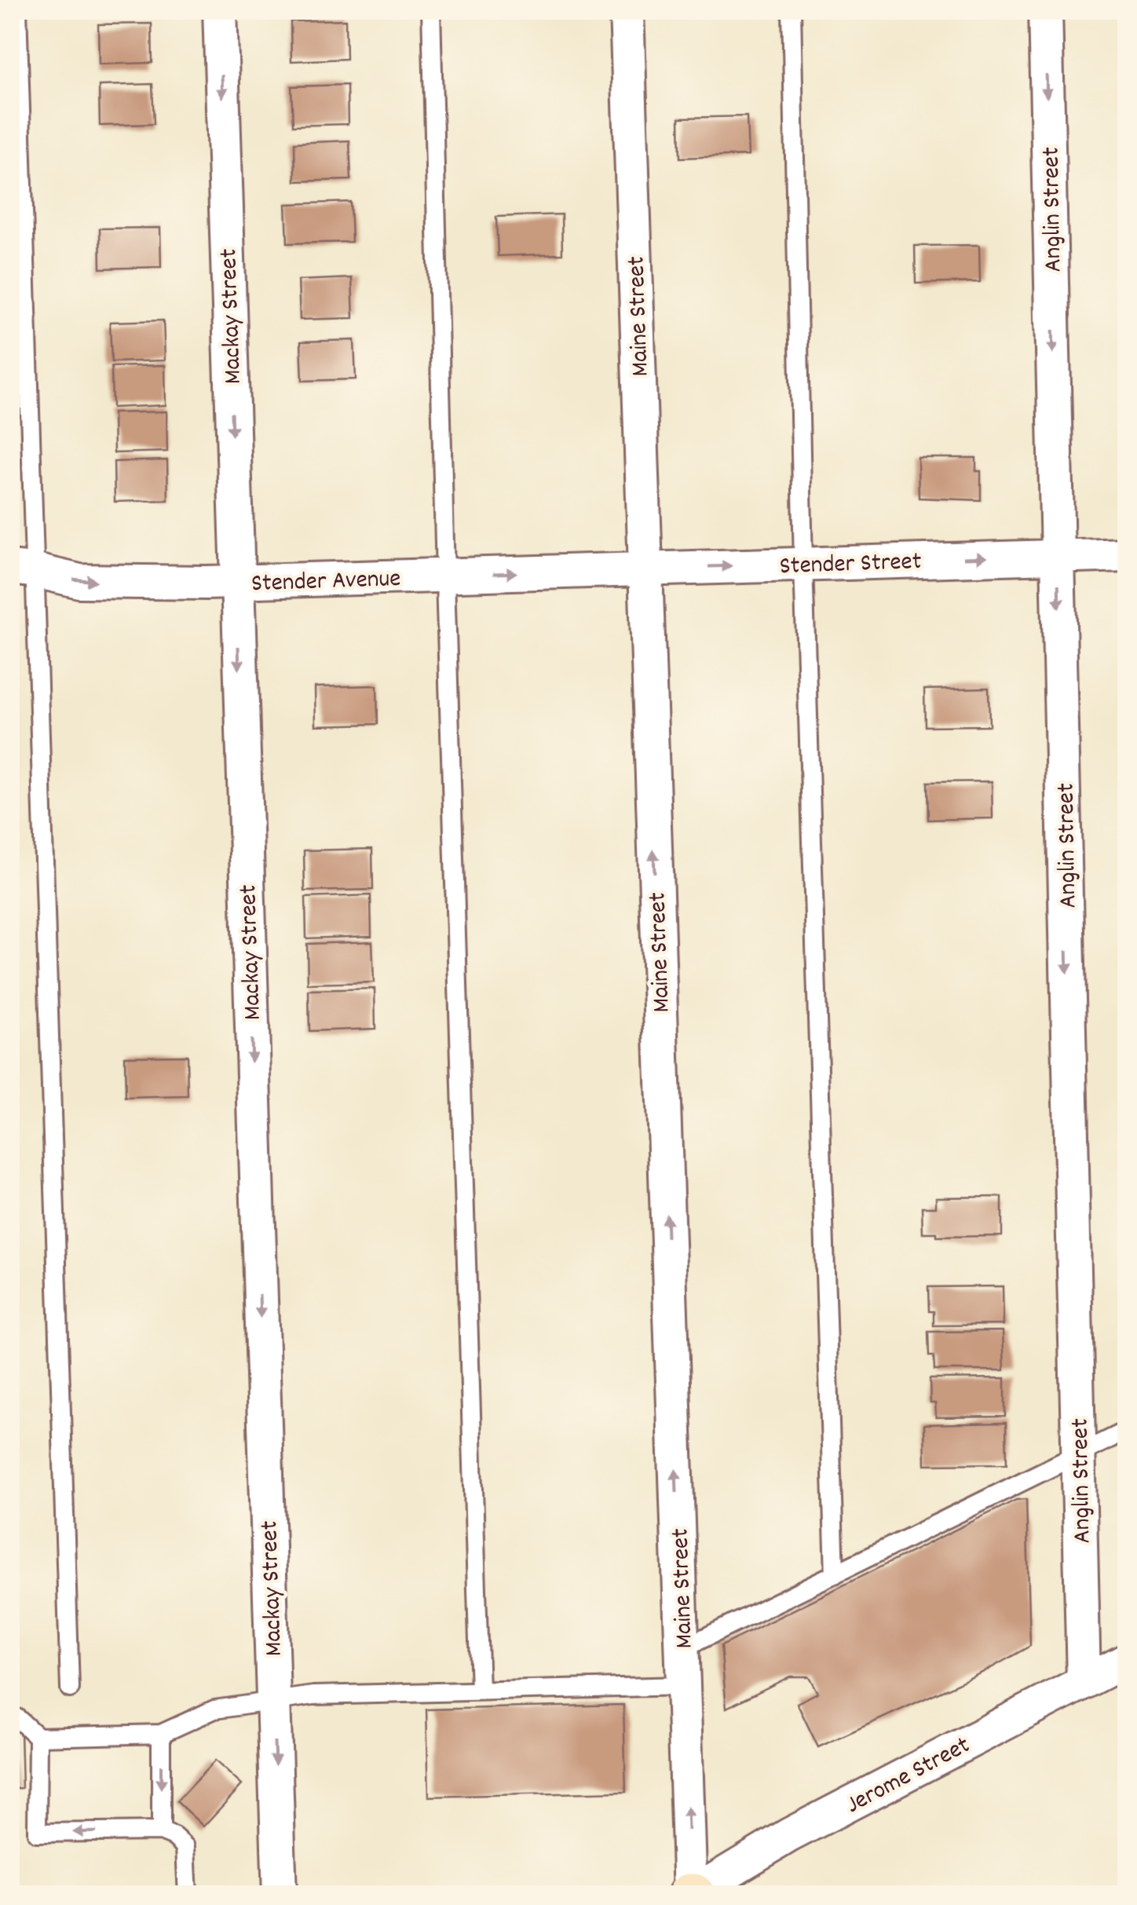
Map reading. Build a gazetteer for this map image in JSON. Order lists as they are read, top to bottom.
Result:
{
  "streets": {
    "street": [
      "Anglin Street",
      "Mackay Street",
      "Maine Street",
      "Stender Street",
      "Stender Avenue",
      "Jerome Street"
    ]
  },
  "crossings": [
    ["Anglin Street", "Stender Street"],
    ["Anglin Street", "Jerome Street"],
    ["Mackay Street", "Stender Avenue"],
    ["Maine Street", "Stender Street"],
    ["Maine Street", "Stender Avenue"],
    ["Maine Street", "Jerome Street"],
    ["Stender Street", "Stender Avenue"]
  ],
  "one_way": [
    "Anglin Street",
    "Mackay Street",
    "Maine Street",
    "Stender Street",
    "Stender Avenue"
  ]
}
